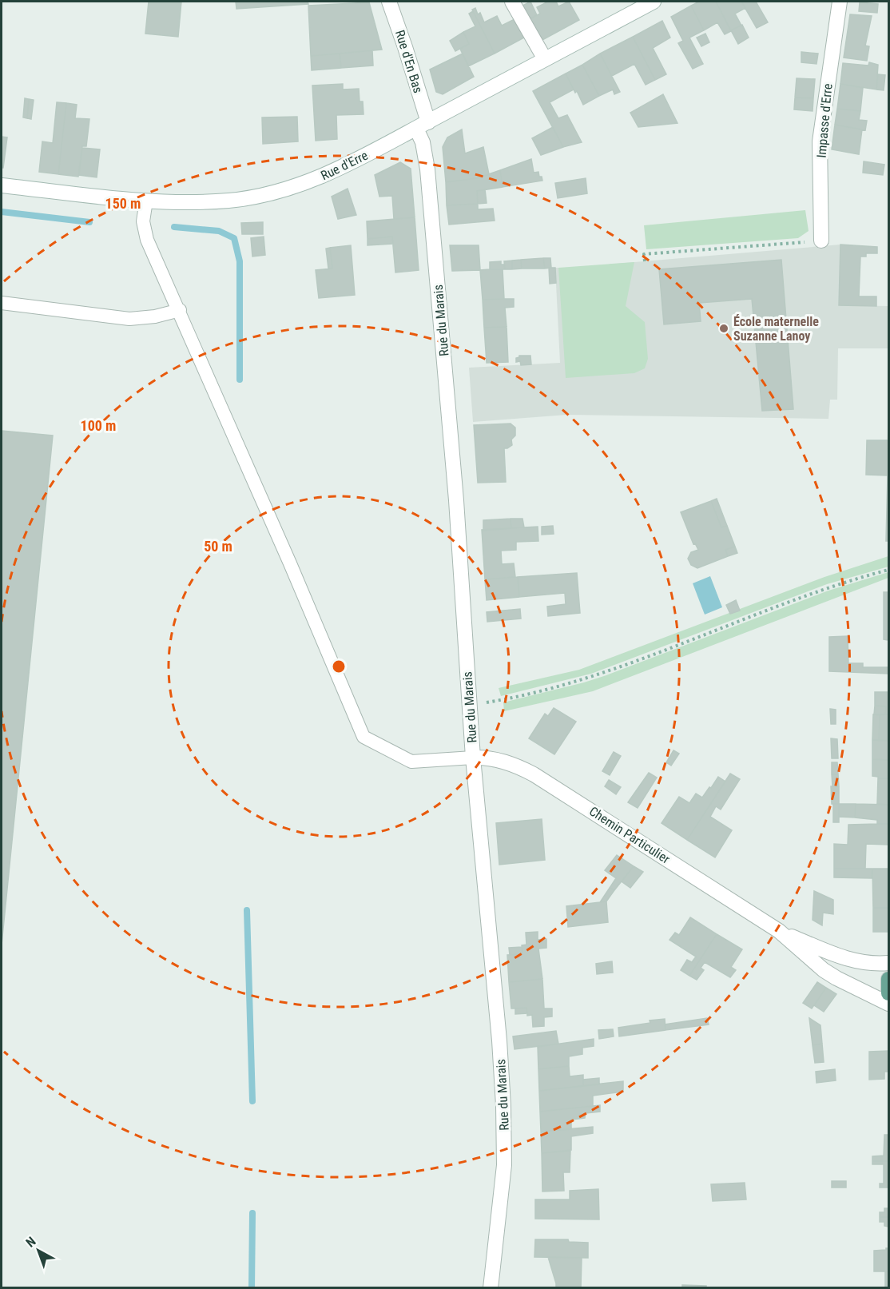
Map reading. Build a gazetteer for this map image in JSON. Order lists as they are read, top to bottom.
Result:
{
  "streets": {
    "street": [
      "Rue d'En Bas",
      "Impasse d'Erre",
      "Rue d'Erre",
      "Rue du Marais",
      "Chemin Particulier"
    ]
  },
  "crossings": [
    ["Rue d'En Bas", "Rue d'Erre"],
    ["Rue d'En Bas", "Rue du Marais"],
    ["Rue d'Erre", "Rue du Marais"],
    ["Rue du Marais", "Chemin Particulier"]
  ],
  "places": ["École maternelle Suzanne Lanoy"],
  "north": "top left",
  "rings": ["150 m", "100 m", "50 m"]
}
